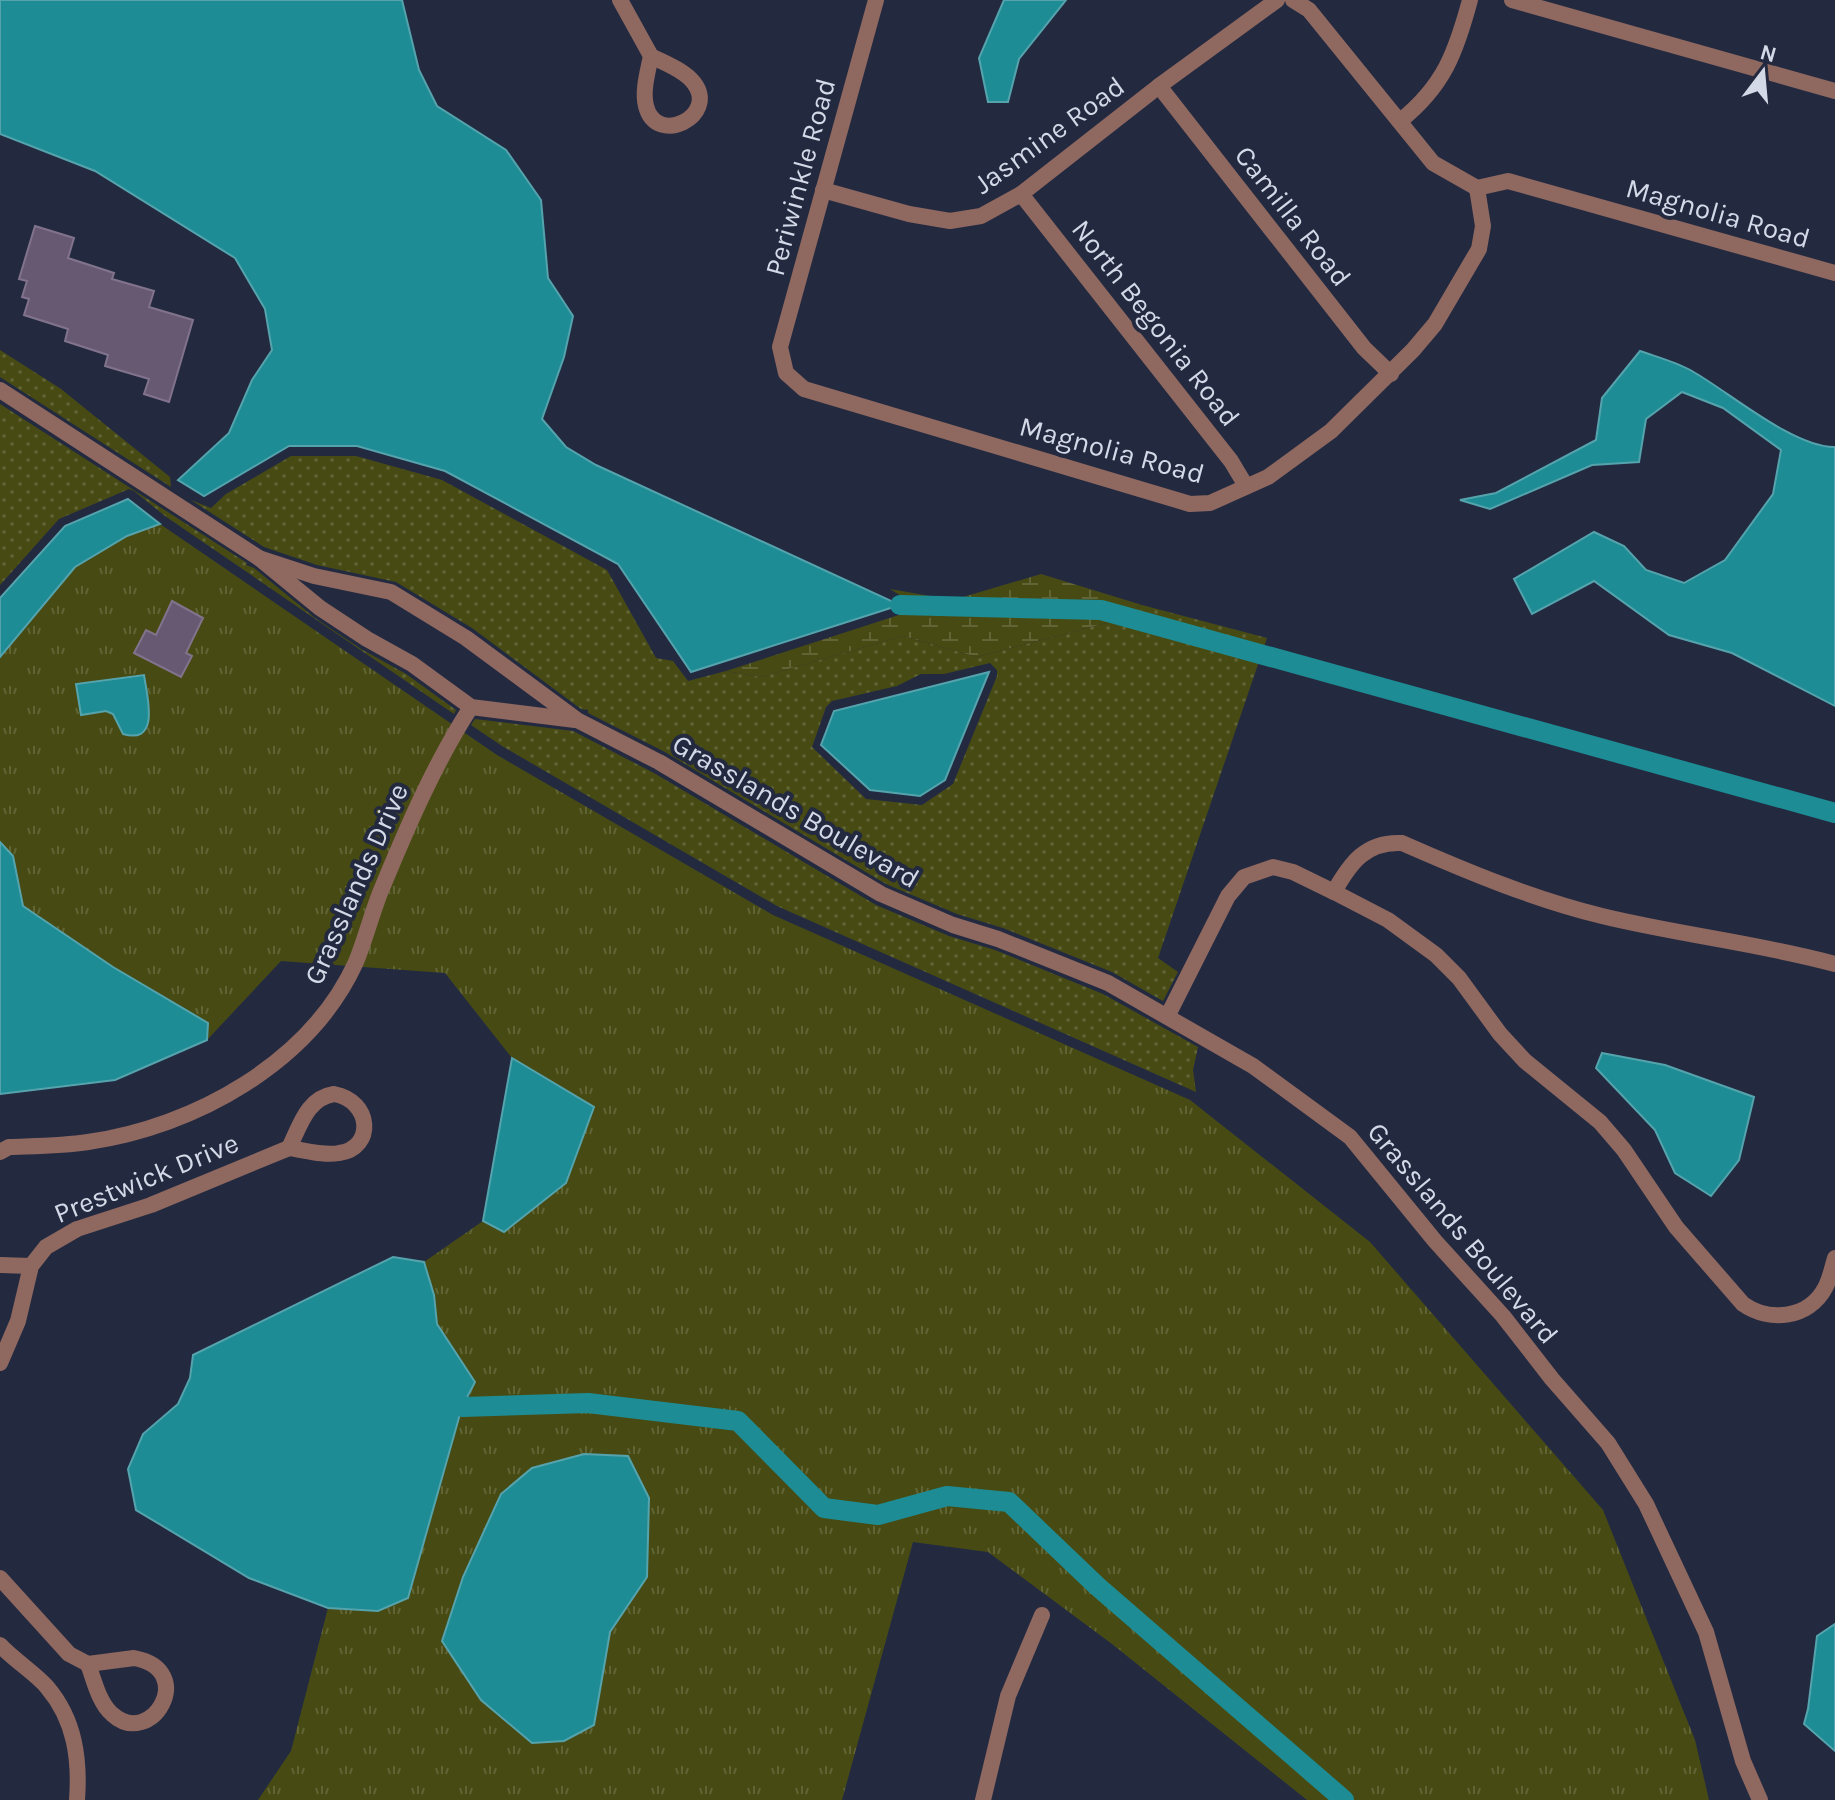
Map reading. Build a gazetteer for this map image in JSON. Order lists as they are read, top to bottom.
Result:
{
  "streets": {
    "street": [
      "Jasmine Road",
      "Periwinkle Road",
      "Magnolia Road",
      "Camilla Road",
      "North Begonia Road",
      "Grasslands Boulevard",
      "Grasslands Drive",
      "Prestwick Drive"
    ]
  },
  "crossings": [
    ["Jasmine Road", "Periwinkle Road"],
    ["Jasmine Road", "Camilla Road"],
    ["Jasmine Road", "North Begonia Road"],
    ["Periwinkle Road", "Magnolia Road"],
    ["Magnolia Road", "Camilla Road"],
    ["Magnolia Road", "North Begonia Road"],
    ["Grasslands Boulevard", "Grasslands Drive"]
  ],
  "north": "top"
}
